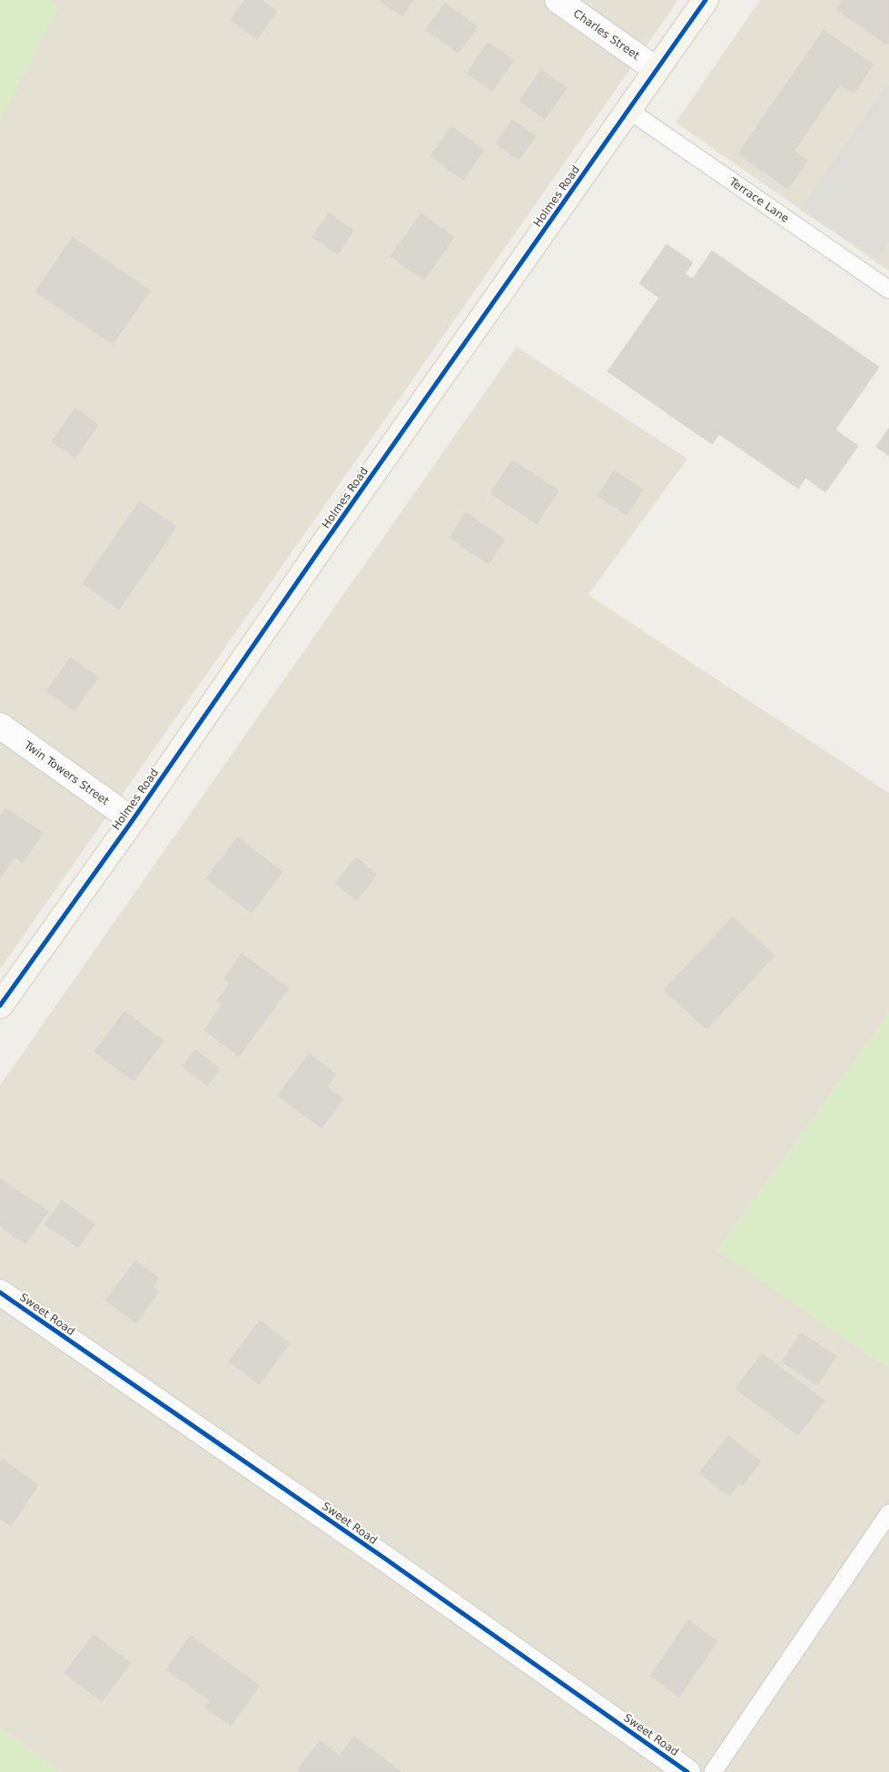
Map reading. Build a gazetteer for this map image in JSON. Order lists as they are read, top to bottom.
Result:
{
  "streets": {
    "main road": ["Holmes Road"],
    "street": ["Charles Street", "Twin Towers Street", "Sweet Road"],
    "lane": ["Terrace Lane"]
  },
  "crossings": [
    ["Charles Street", "Holmes Road"],
    ["Holmes Road", "Terrace Lane"],
    ["Holmes Road", "Twin Towers Street"]
  ]
}
